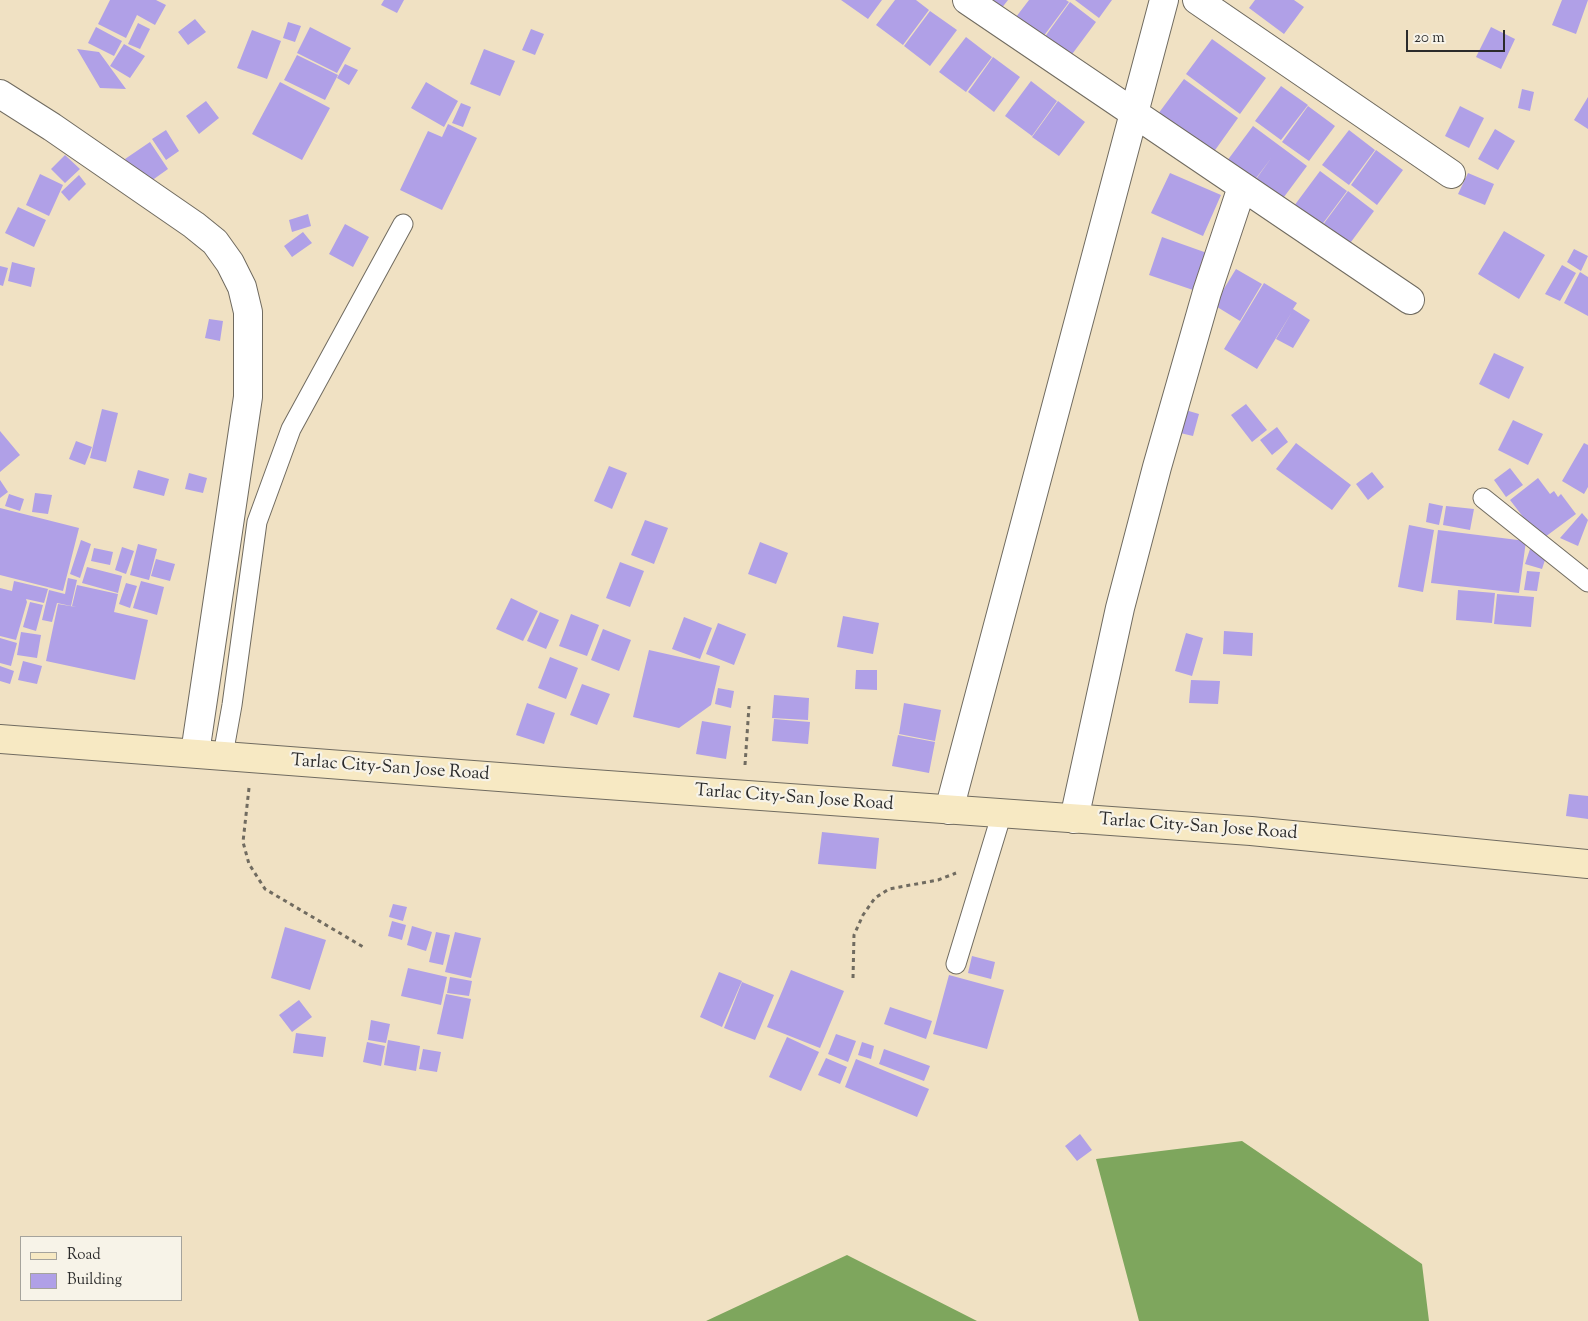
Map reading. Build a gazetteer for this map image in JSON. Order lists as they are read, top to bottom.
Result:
{
  "streets": {
    "main road": ["Tarlac City-San Jose Road"]
  },
  "legend": ["Road", "Building"],
  "scale_bar": "20 m"
}
